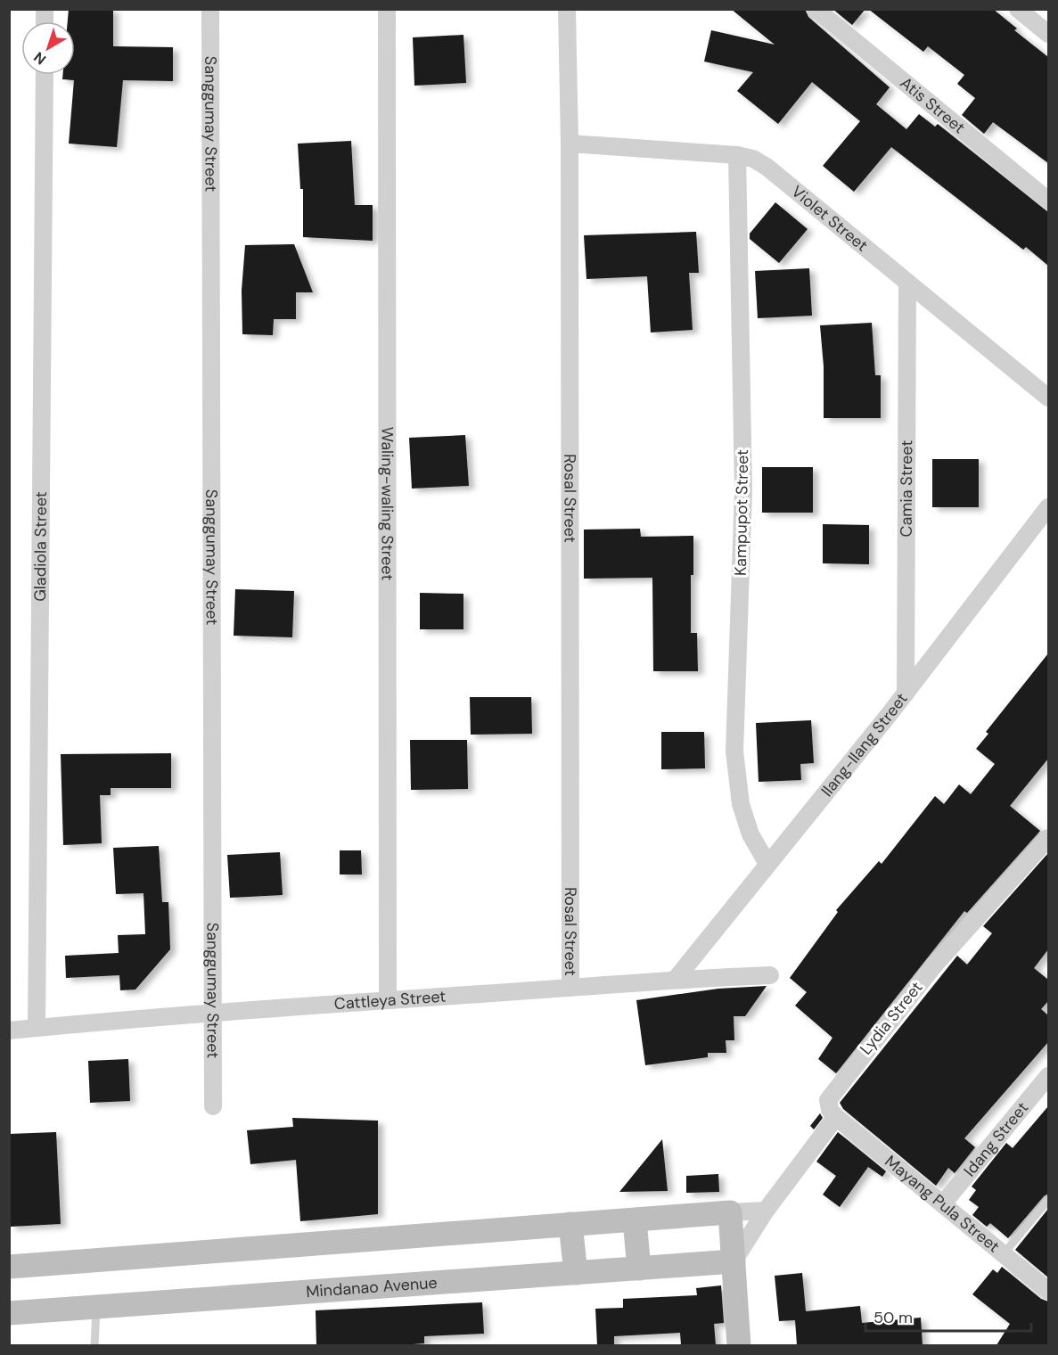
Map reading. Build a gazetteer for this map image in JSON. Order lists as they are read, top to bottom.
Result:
{
  "streets": {
    "street": [
      "Atis Street",
      "Sanggumay Street",
      "Violet Street",
      "Camia Street",
      "Rosal Street",
      "Waling-waling Street",
      "Kampupot Street",
      "Gladiola Street",
      "Ilang-Ilang Street",
      "Cattleya Street",
      "Lydia Street",
      "Idang Street",
      "Mayang Pula Street",
      "Mindanao Avenue"
    ]
  },
  "crossings": [
    ["Sanggumay Street", "Cattleya Street"],
    ["Violet Street", "Camia Street"],
    ["Violet Street", "Rosal Street"],
    ["Violet Street", "Kampupot Street"],
    ["Camia Street", "Ilang-Ilang Street"],
    ["Rosal Street", "Cattleya Street"],
    ["Waling-waling Street", "Cattleya Street"],
    ["Kampupot Street", "Ilang-Ilang Street"],
    ["Gladiola Street", "Cattleya Street"],
    ["Ilang-Ilang Street", "Cattleya Street"],
    ["Lydia Street", "Mayang Pula Street"],
    ["Idang Street", "Mayang Pula Street"]
  ],
  "scale_bar": "50 m",
  "north": "bottom left"
}
